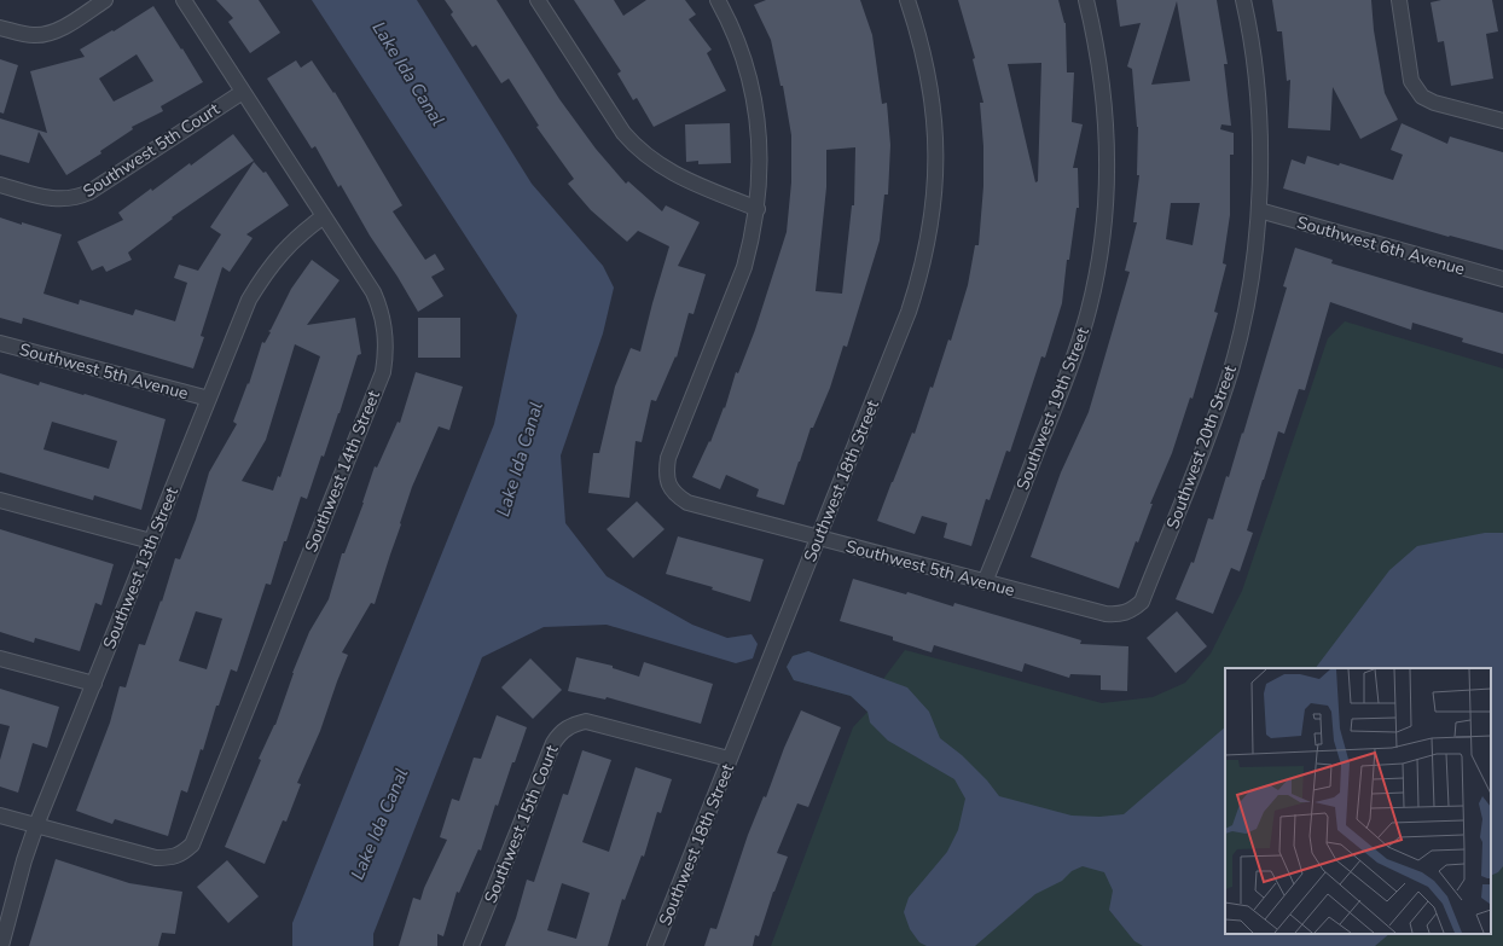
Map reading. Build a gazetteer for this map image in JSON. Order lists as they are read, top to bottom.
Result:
{
  "streets": {
    "street": [
      "Southwest 5th Court",
      "Southwest 6th Avenue",
      "Southwest 5th Avenue",
      "Southwest 19th Street",
      "Southwest 20th Street",
      "Southwest 14th Street",
      "Southwest 18th Street",
      "Southwest 13th Street",
      "Southwest 15th Court"
    ]
  },
  "crossings": [
    ["Southwest 5th Court", "Southwest 14th Street"],
    ["Southwest 6th Avenue", "Southwest 20th Street"],
    ["Southwest 5th Avenue", "Southwest 19th Street"],
    ["Southwest 5th Avenue", "Southwest 20th Street"],
    ["Southwest 5th Avenue", "Southwest 18th Street"],
    ["Southwest 5th Avenue", "Southwest 13th Street"],
    ["Southwest 14th Street", "Southwest 13th Street"],
    ["Southwest 18th Street", "Southwest 15th Court"]
  ],
  "water": ["Lake Ida Canal"]
}
